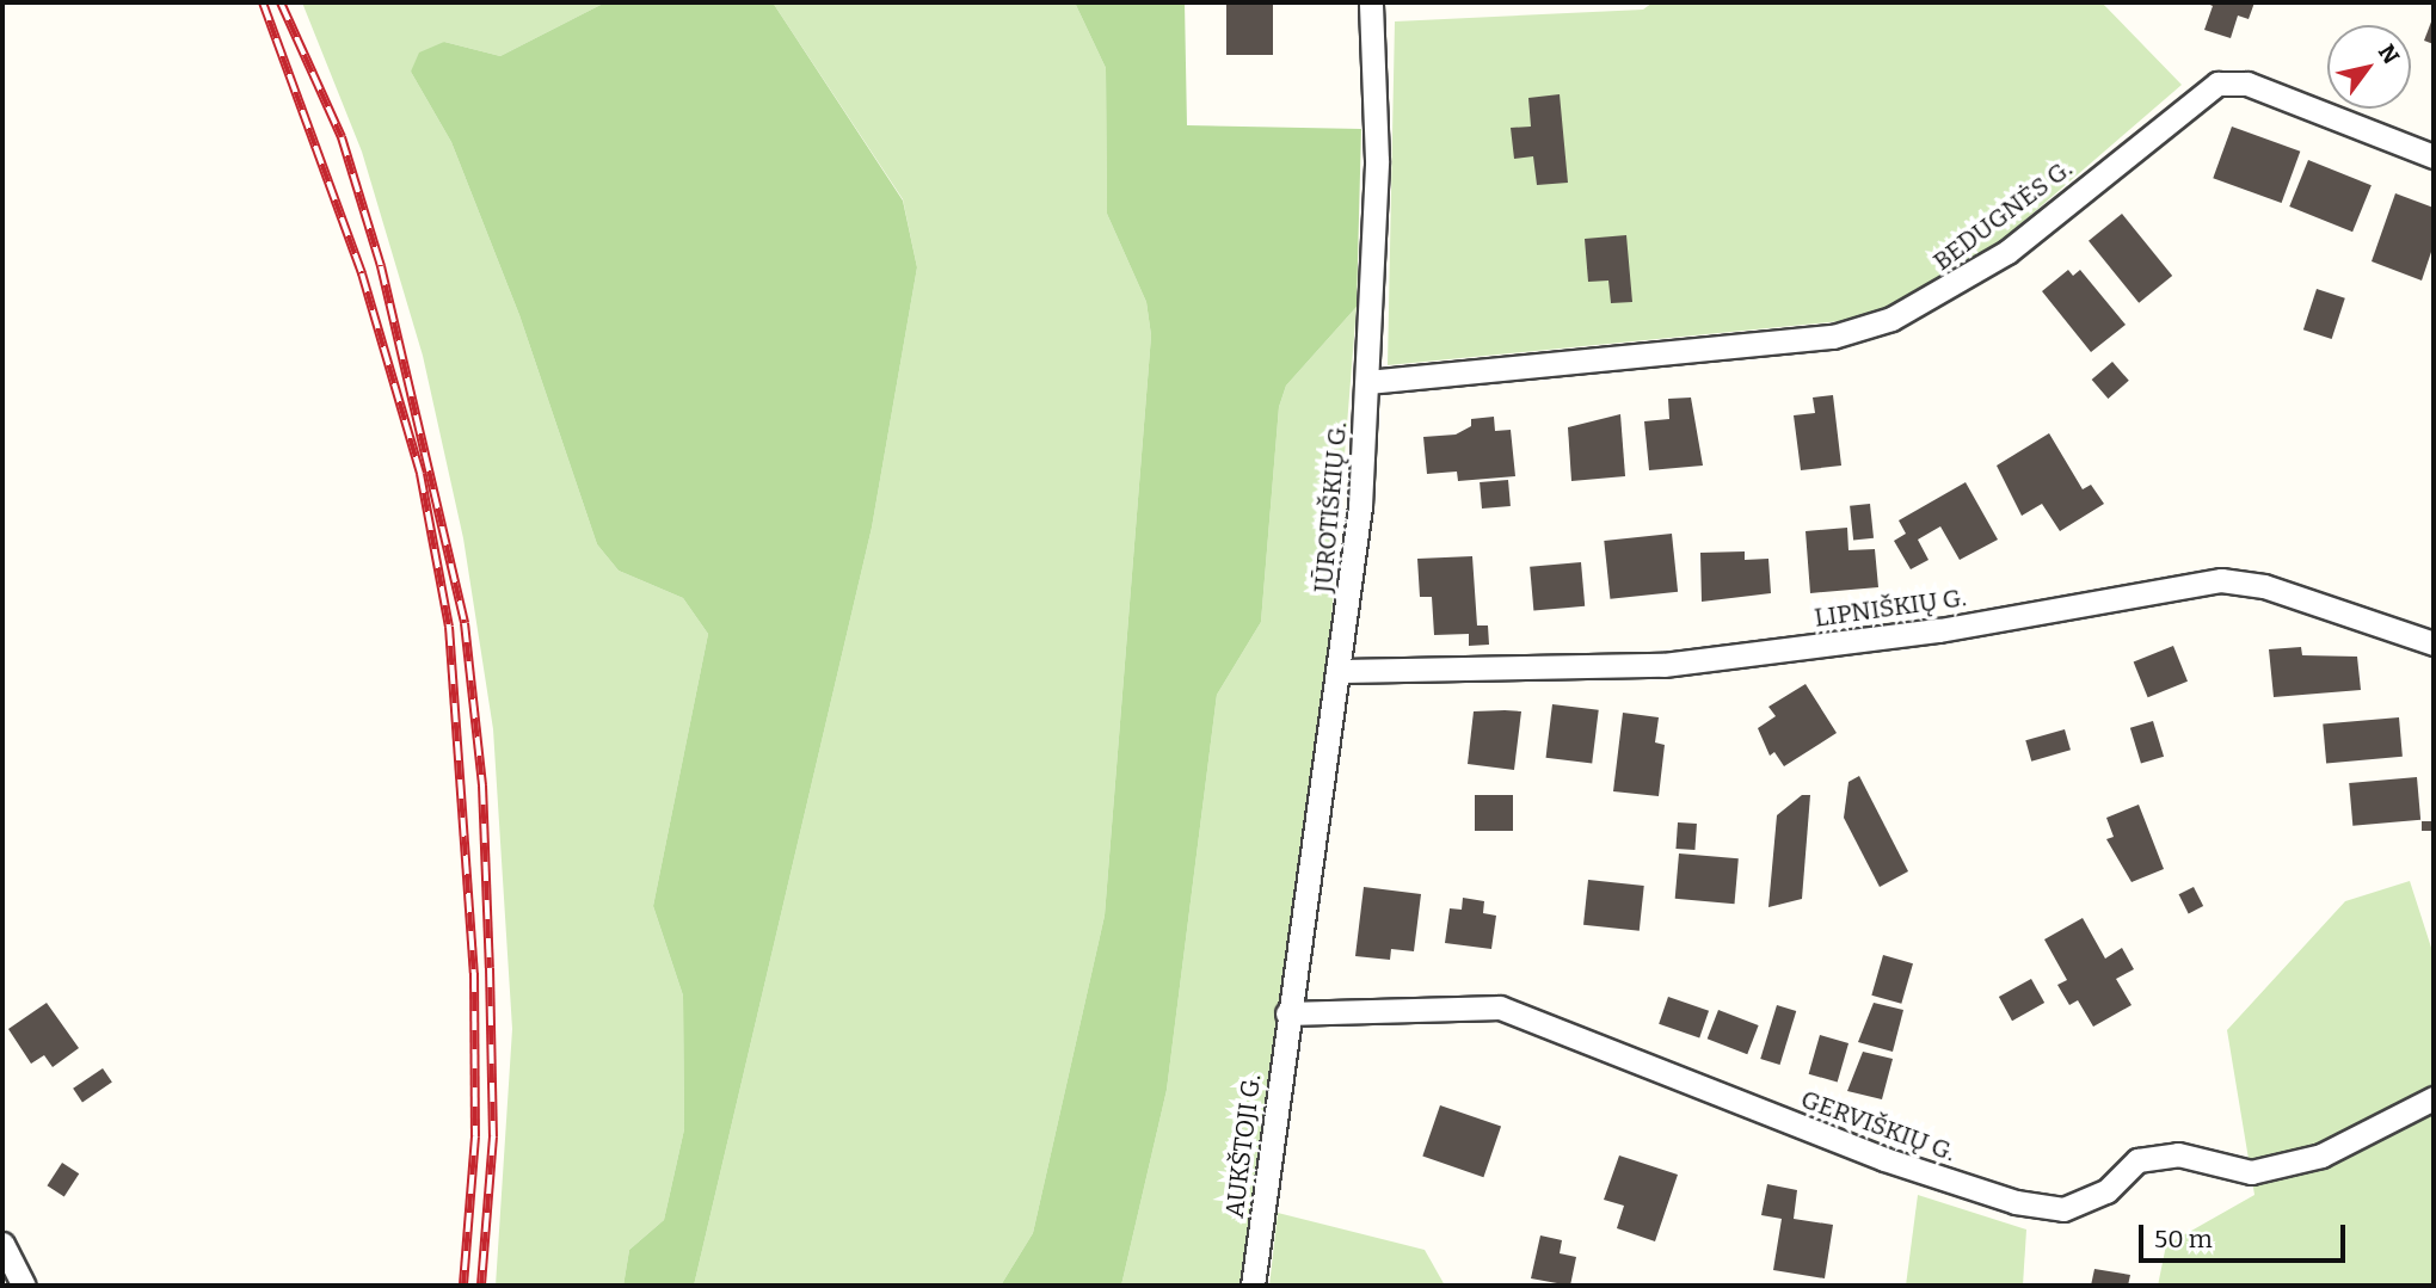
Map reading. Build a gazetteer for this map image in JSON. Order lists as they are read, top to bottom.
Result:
{
  "streets": {
    "street": [
      "BEDUGNĖS G.",
      "JŪROTIŠKIŲ G.",
      "LIPNIŠKIŲ G.",
      "GERVIŠKIŲ G.",
      "AUKŠTOJI G."
    ]
  },
  "crossings": [
    ["BEDUGNĖS G.", "JŪROTIŠKIŲ G."],
    ["JŪROTIŠKIŲ G.", "LIPNIŠKIŲ G."],
    ["JŪROTIŠKIŲ G.", "GERVIŠKIŲ G."],
    ["JŪROTIŠKIŲ G.", "AUKŠTOJI G."],
    ["GERVIŠKIŲ G.", "AUKŠTOJI G."]
  ],
  "scale_bar": "50 m",
  "north": "top right"
}
